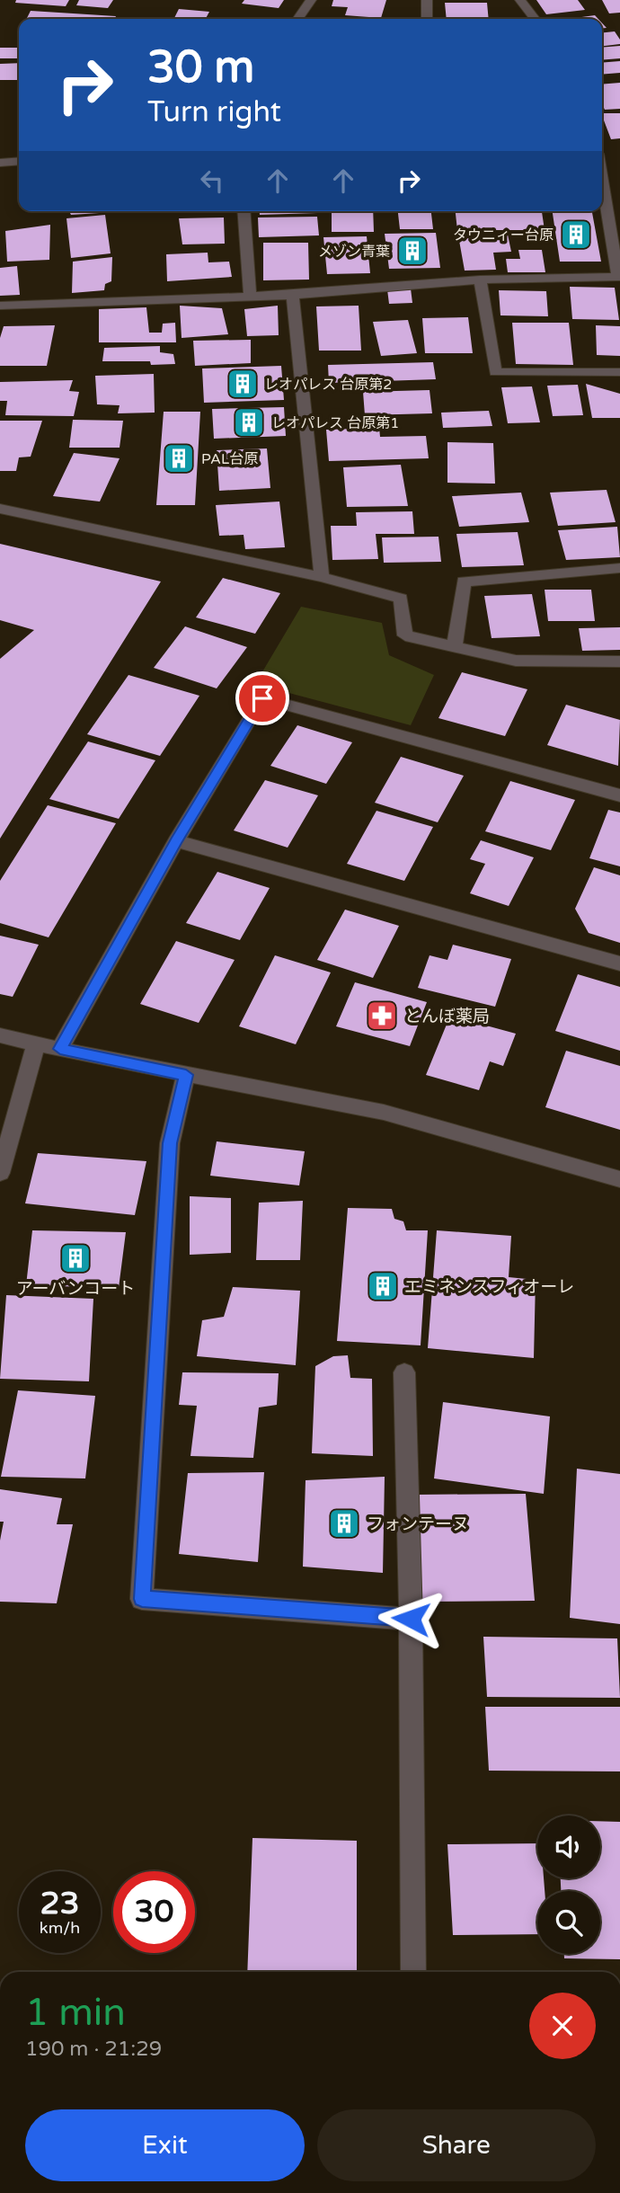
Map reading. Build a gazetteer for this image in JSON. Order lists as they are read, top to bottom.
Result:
{
  "places": {
    "building": [
      "タウニィー台原",
      "メゾン青葉",
      "レオパレス 台原第2",
      "レオパレス 台原第1",
      "PAL台原",
      "アーバンコート",
      "エミネンスフィオーレ",
      "フォンテーヌ"
    ],
    "pharmacy": ["とんぼ薬局"]
  },
  "page": {
    "turn": ["30 m", "Turn right"],
    "speed": "23 km/h",
    "limit": "30",
    "heading": ["1 min", "190 m · 21:29"],
    "buttons": ["Exit", "Share"]
  }
}
